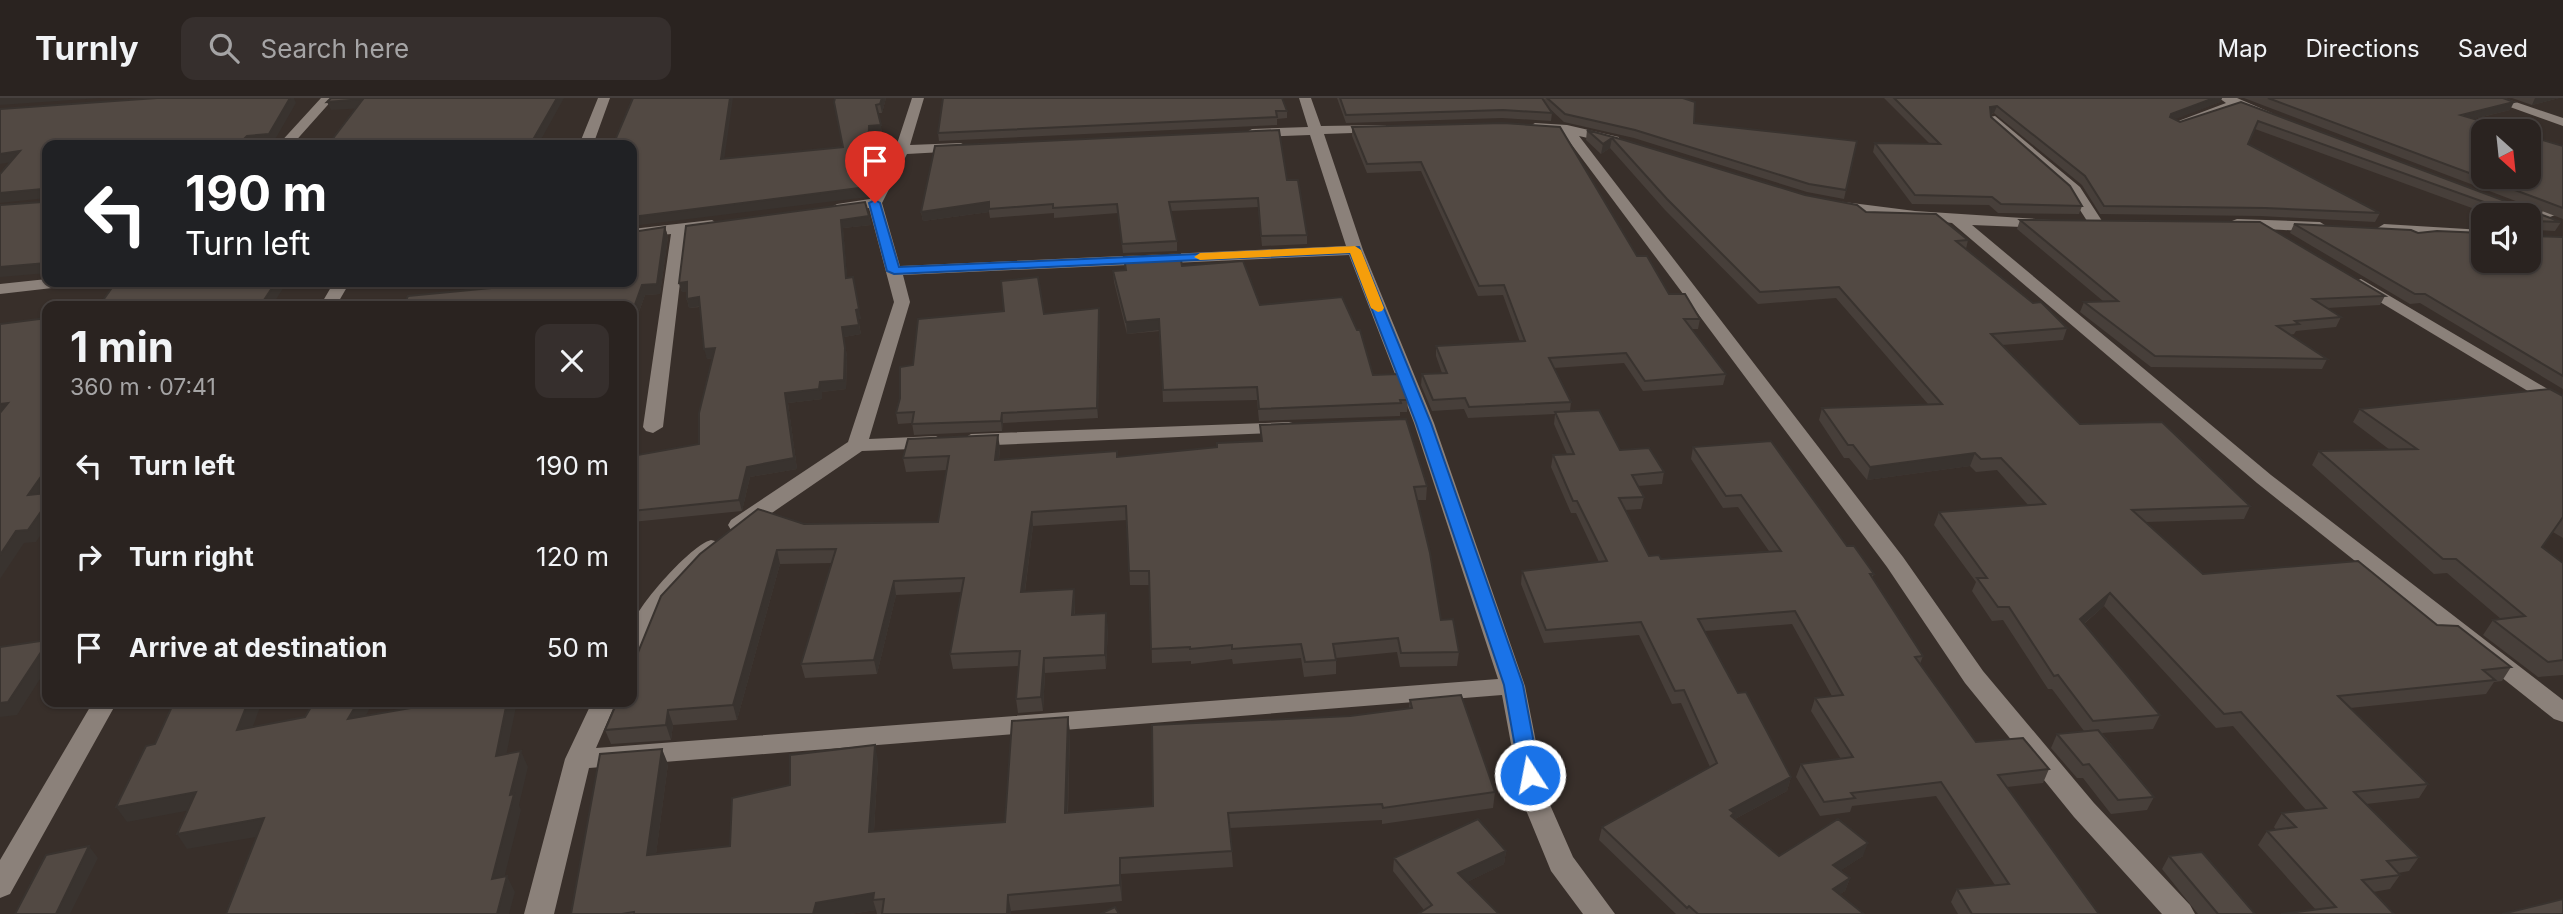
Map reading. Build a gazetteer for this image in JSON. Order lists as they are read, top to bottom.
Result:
{
  "north": "bottom right",
  "page": {
    "header": "Turnly",
    "search": "Search here",
    "nav": ["Map", "Directions", "Saved"],
    "turn": ["190 m", "Turn left"],
    "heading": ["1 min", "360 m · 07:41"],
    "list": [
      {
        "name": "Turn left",
        "value": "190 m"
      },
      {
        "name": "Turn right",
        "value": "120 m"
      },
      {
        "name": "Arrive at destination",
        "value": "50 m"
      }
    ]
  }
}
